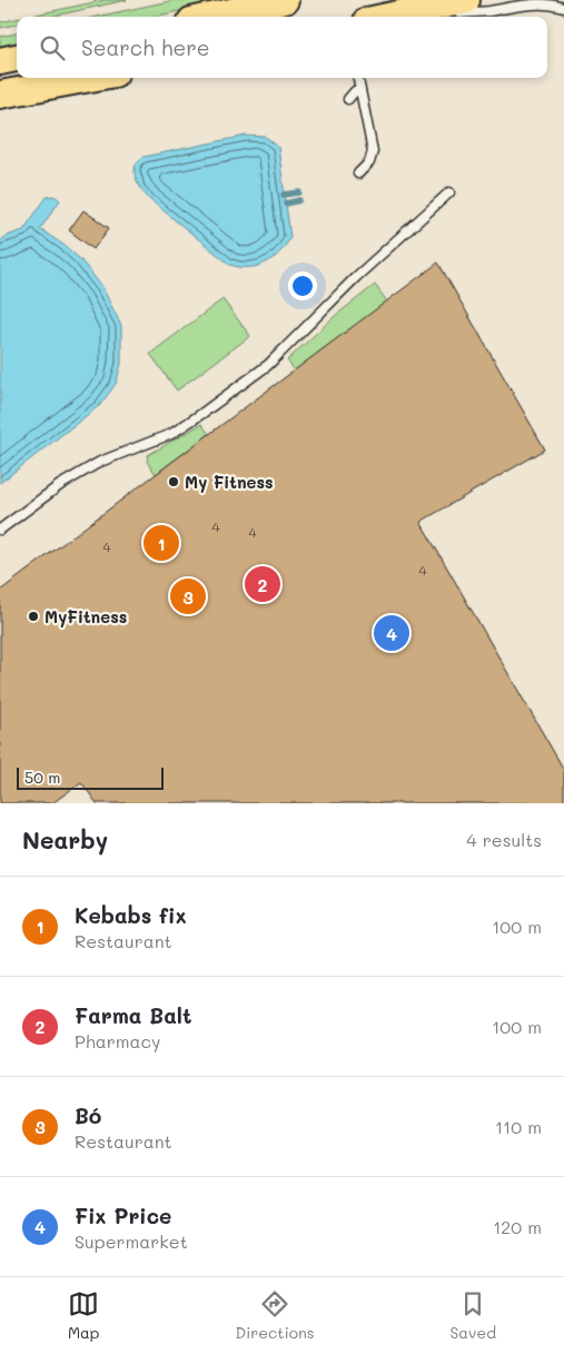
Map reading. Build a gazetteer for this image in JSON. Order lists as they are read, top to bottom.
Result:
{
  "places": ["My Fitness", "MyFitness"],
  "house_numbers": [
    "4",
    "4",
    "4",
    "4"
  ],
  "scale_bar": "50 m",
  "page": {
    "search": "Search here",
    "pins": [
      "1",
      "2",
      "3",
      "4"
    ],
    "scale": "50 m",
    "heading": ["Nearby", "4 results"],
    "list": [
      {
        "mark": "1",
        "name": "Kebabs fix",
        "note": "Restaurant",
        "value": "100 m"
      },
      {
        "mark": "2",
        "name": "Farma Balt",
        "note": "Pharmacy",
        "value": "100 m"
      },
      {
        "mark": "3",
        "name": "Bó",
        "note": "Restaurant",
        "value": "110 m"
      },
      {
        "mark": "4",
        "name": "Fix Price",
        "note": "Supermarket",
        "value": "120 m"
      }
    ],
    "nav": ["Map", "Directions", "Saved"]
  }
}
